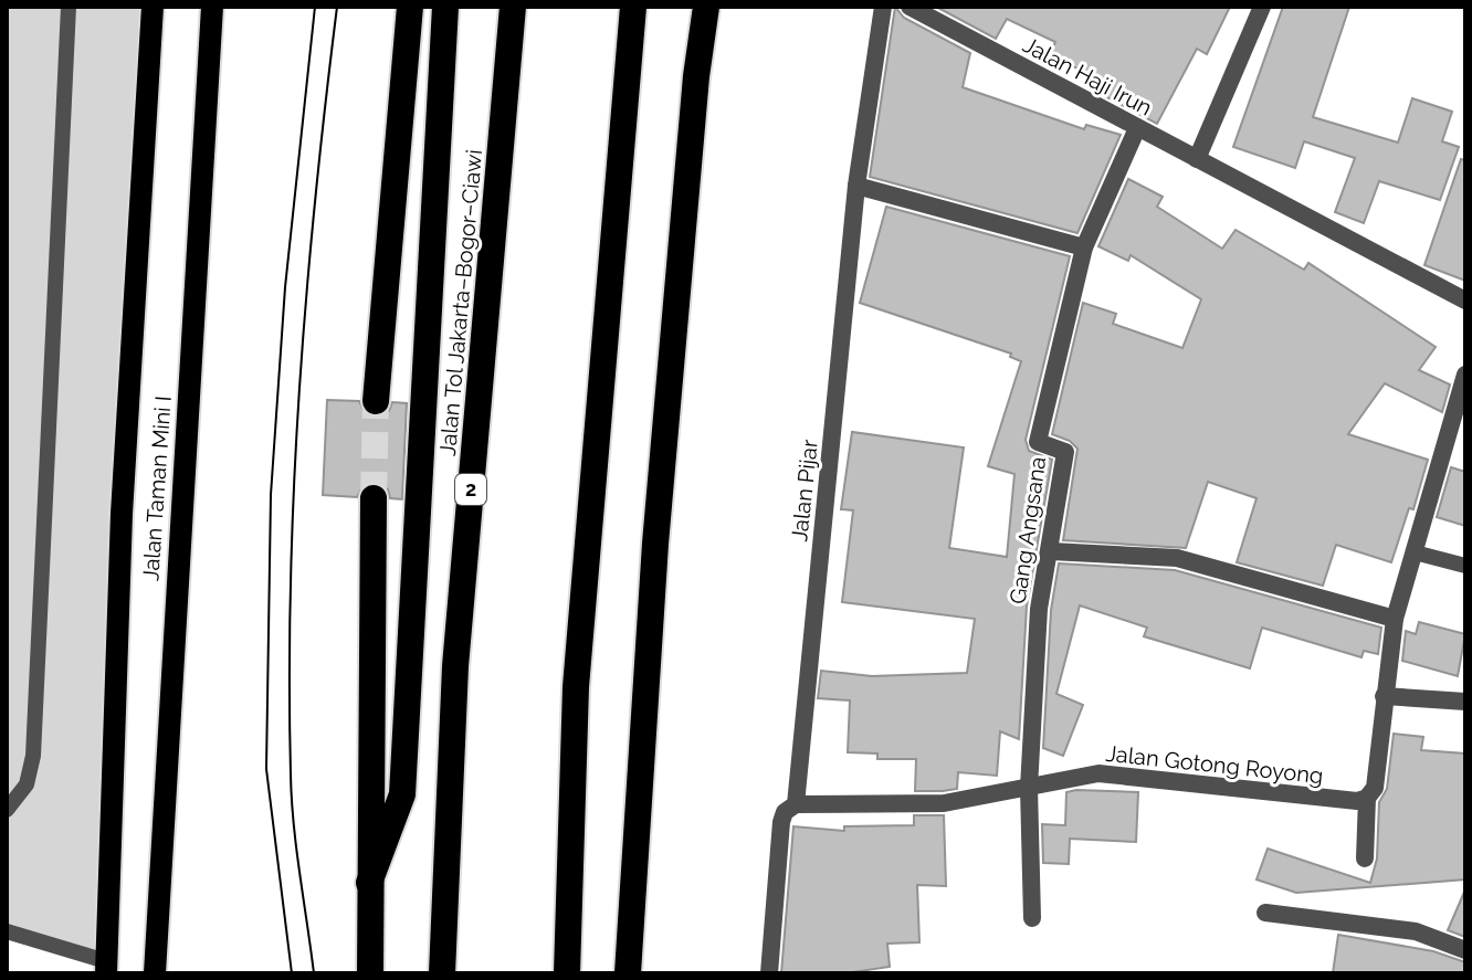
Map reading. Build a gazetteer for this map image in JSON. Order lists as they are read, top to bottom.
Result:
{
  "streets": {
    "highway": ["Jalan Tol Jakarta–Bogor–Ciawi", "2"],
    "main road": ["Jalan Taman Mini I"],
    "street": [
      "Jalan Haji Irun",
      "Jalan Pijar",
      "Gang Angsana",
      "Jalan Gotong Royong"
    ]
  },
  "crossings": [
    ["Jalan Pijar", "Jalan Gotong Royong"],
    ["Gang Angsana", "Jalan Gotong Royong"]
  ]
}
